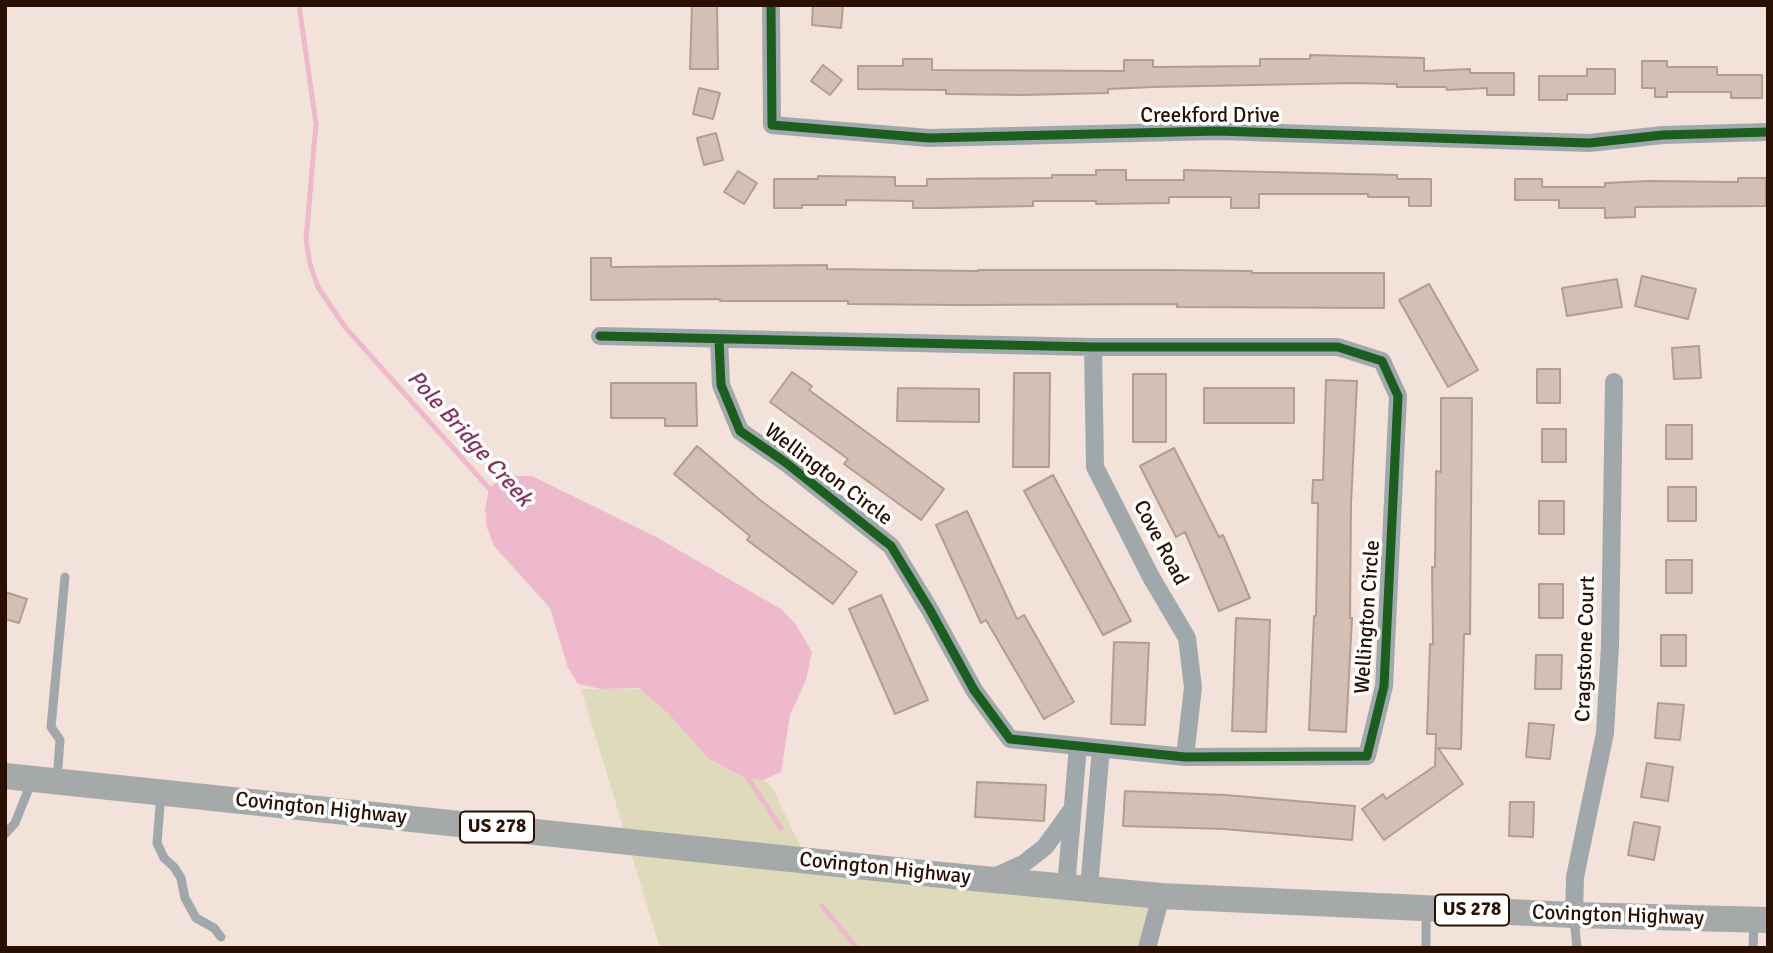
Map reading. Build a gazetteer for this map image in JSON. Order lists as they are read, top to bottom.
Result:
{
  "streets": {
    "main road": ["Covington Highway", "US 278"],
    "street": [
      "Creekford Drive",
      "Wellington Circle",
      "Cove Road",
      "Cragstone Court"
    ]
  },
  "crossings": [
    ["Wellington Circle", "Cove Road"],
    ["Cragstone Court", "Covington Highway"]
  ],
  "water": ["Pole Bridge Creek"]
}
